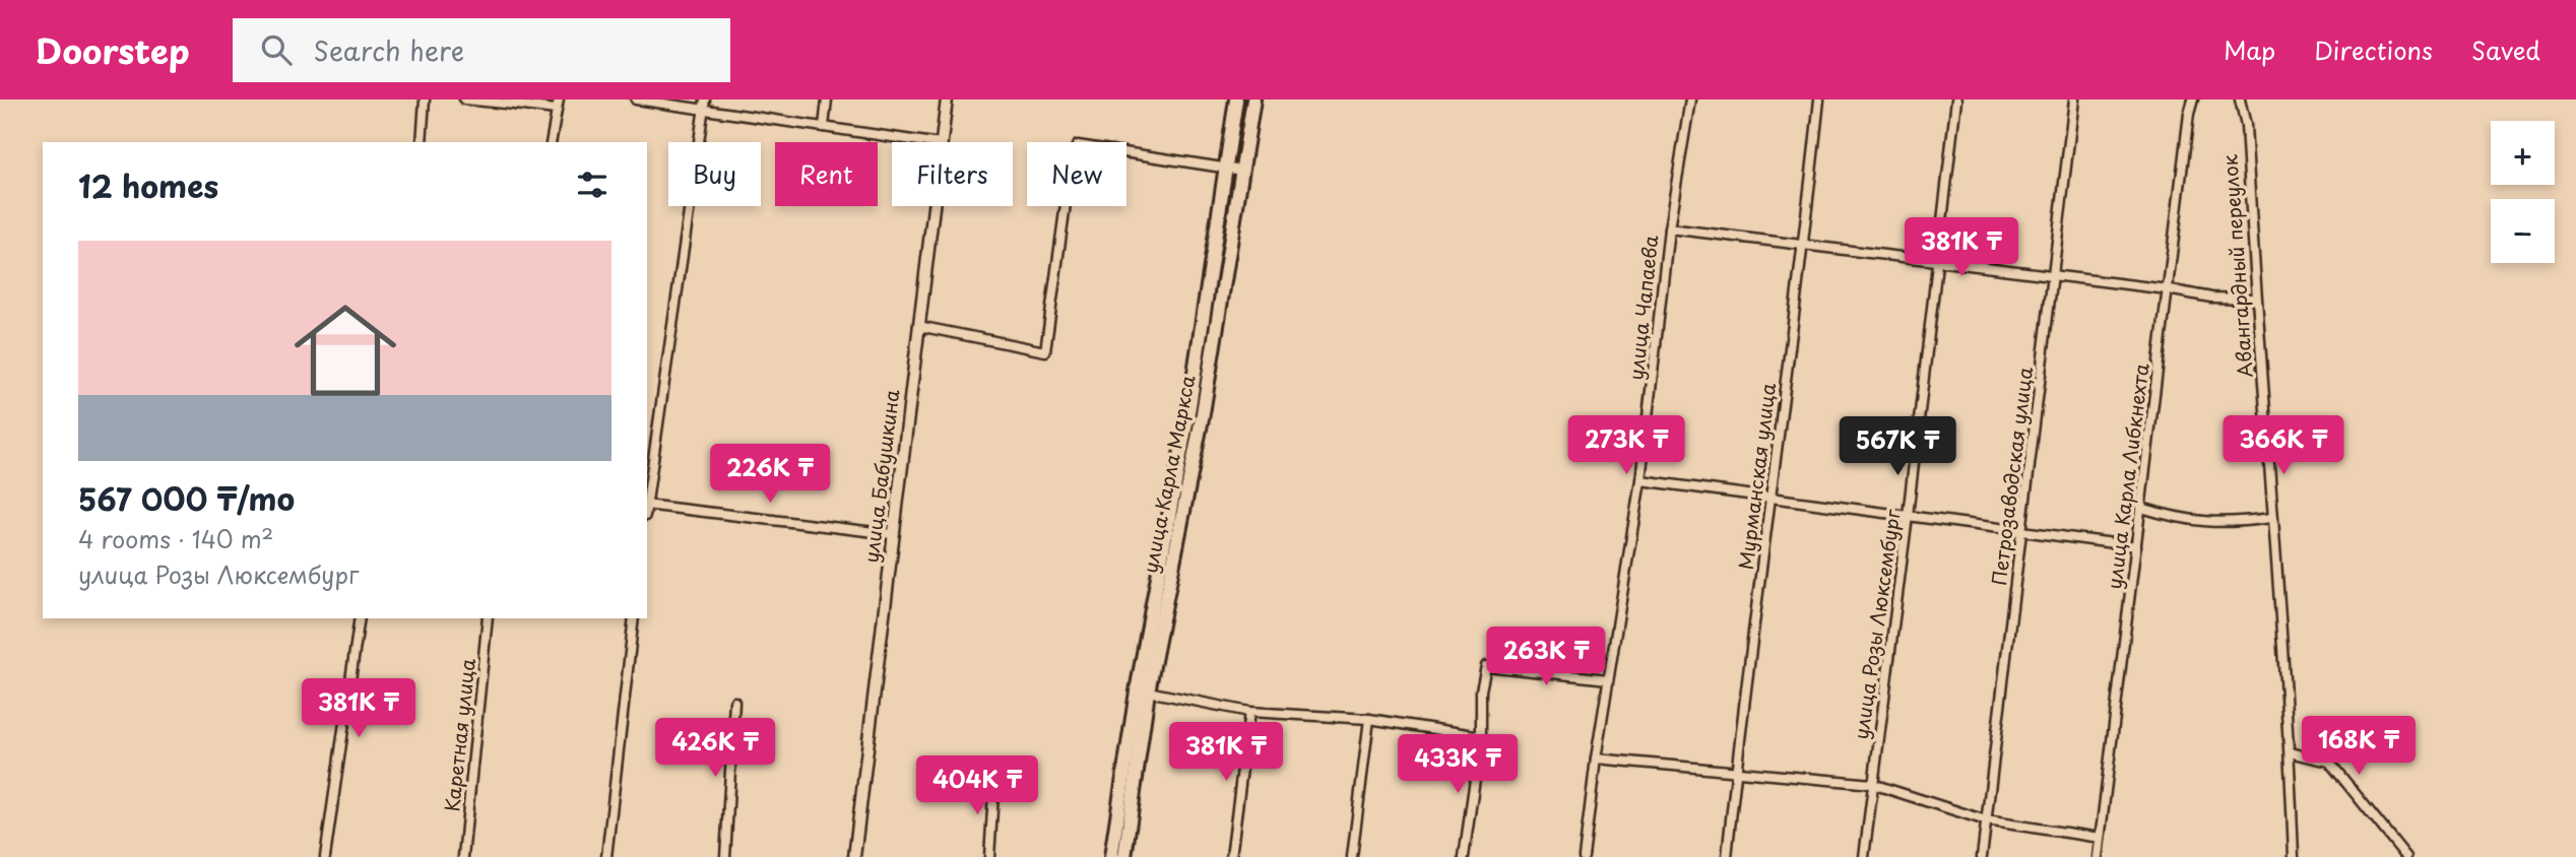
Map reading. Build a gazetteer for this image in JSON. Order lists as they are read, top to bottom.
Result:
{
  "streets": {
    "main road": ["улица Карла Маркса"],
    "street": [
      "Авангардный переулок",
      "улица Чапаева",
      "улица Бабушкина",
      "Мурманская улица",
      "Петрозаводская улица",
      "улица Карла Либкнехта",
      "улица Розы Люксембург",
      "Каретная улица"
    ]
  },
  "page": {
    "header": "Doorstep",
    "search": "Search here",
    "nav": ["Map", "Directions", "Saved"],
    "map_buttons": ["+", "−"],
    "chip": [
      "Buy",
      "Rent",
      "Filters",
      "New"
    ],
    "heading": "12 homes",
    "price": [
      "381K ₸",
      "273K ₸",
      "366K ₸",
      "567K ₸",
      "226K ₸",
      "263K ₸",
      "381K ₸",
      "168K ₸",
      "426K ₸",
      "381K ₸",
      "433K ₸",
      "404K ₸"
    ],
    "list": [
      {
        "name": "567 000 ₸/mo",
        "note": "4 rooms · 140 m² · улица Розы Люксембург"
      }
    ]
  }
}
